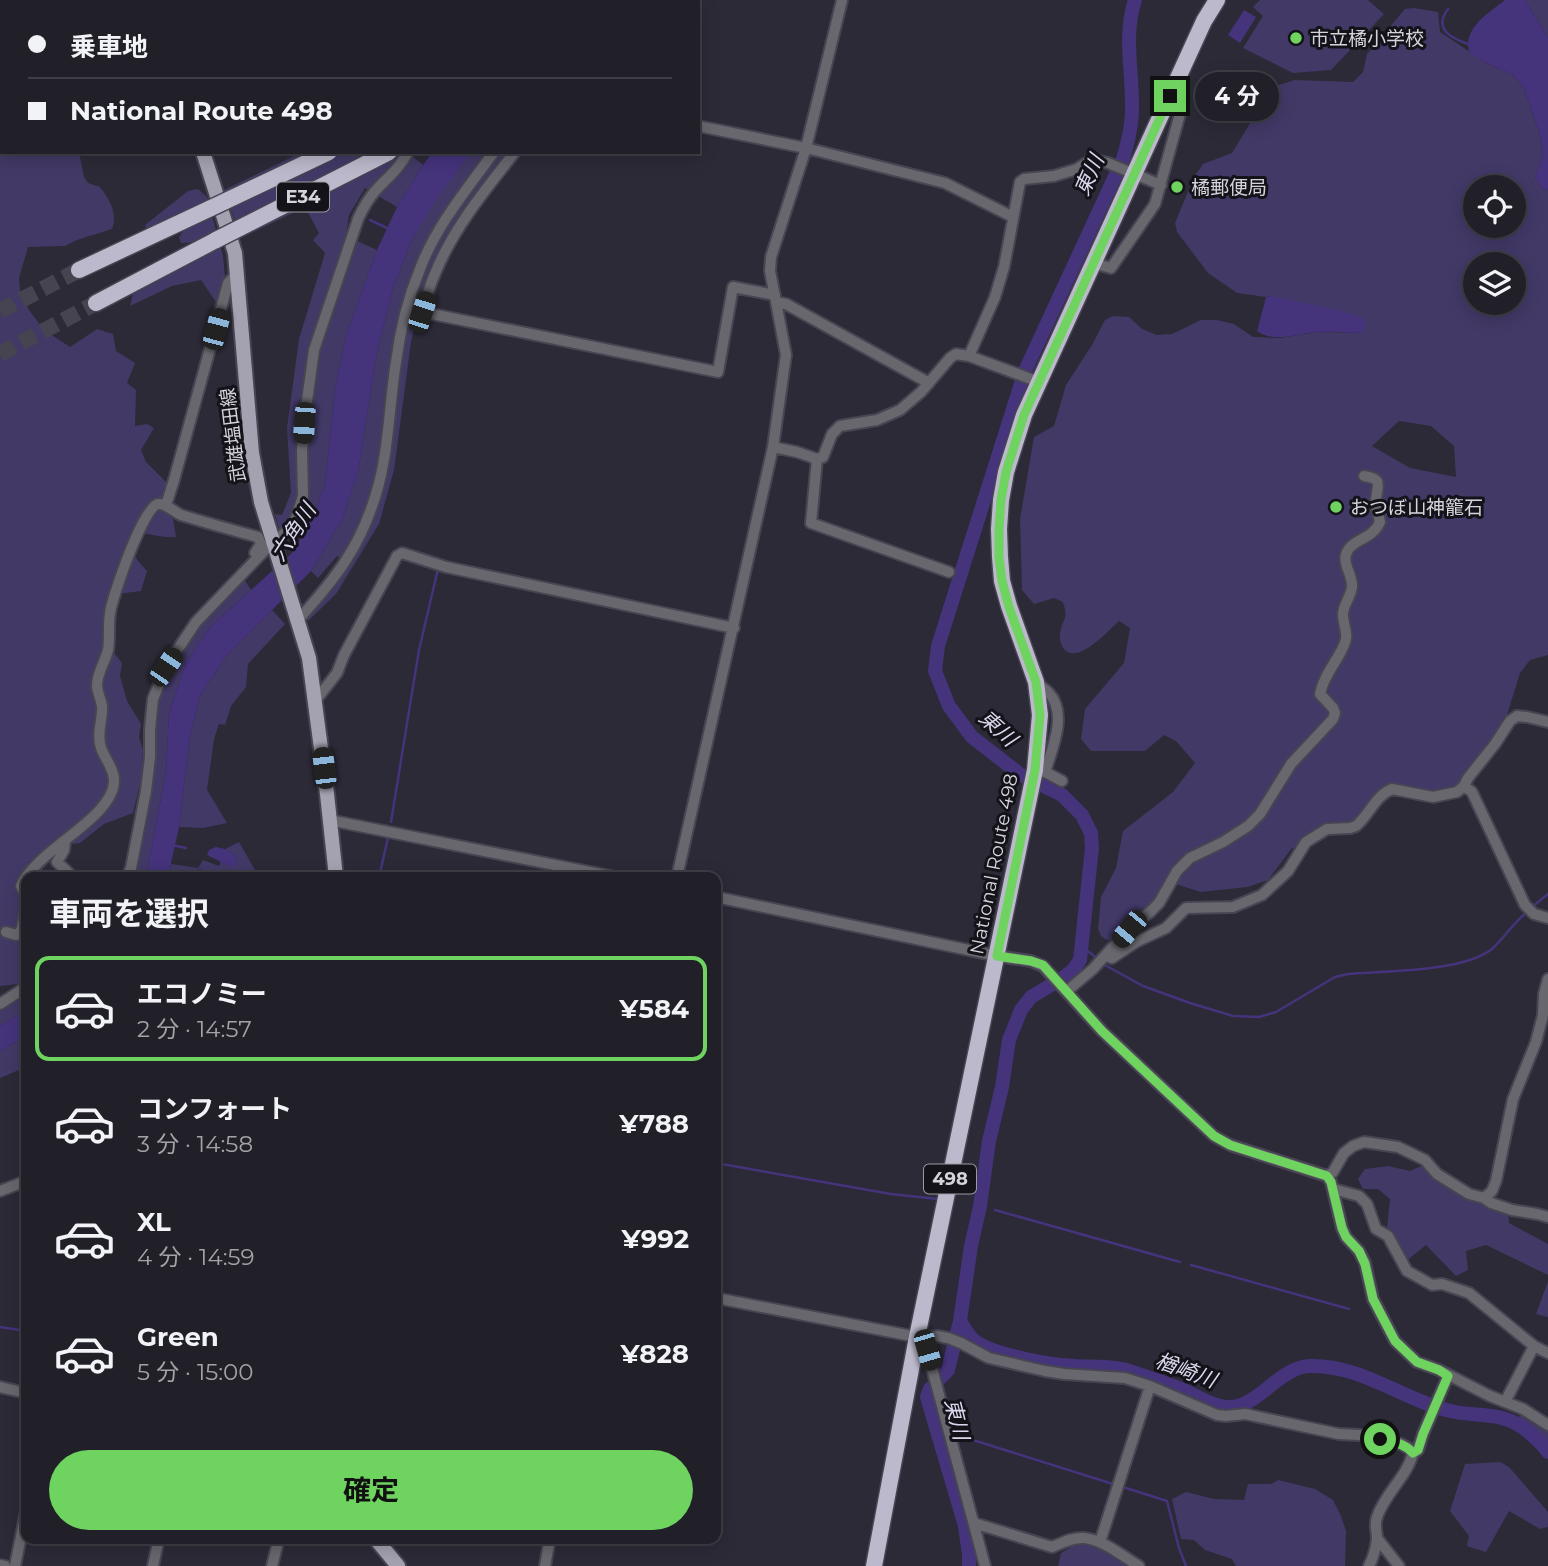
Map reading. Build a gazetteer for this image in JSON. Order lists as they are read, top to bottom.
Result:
{
  "streets": {
    "highway": ["E34", "National Route 498", "498"],
    "main road": ["武雄塩田線"]
  },
  "water": ["東川", "六角川", "楢崎川"],
  "places": ["市立橘小学校", "橘郵便局", "おつぼ山神籠石"],
  "page": {
    "banner": ["乗車地", "National Route 498"],
    "bubble": "4 分",
    "heading": "車両を選択",
    "list": [
      {
        "name": "エコノミー",
        "note": "2 分 · 14:57",
        "value": "¥584"
      },
      {
        "name": "コンフォート",
        "note": "3 分 · 14:58",
        "value": "¥788"
      },
      {
        "name": "XL",
        "note": "4 分 · 14:59",
        "value": "¥992"
      },
      {
        "name": "Green",
        "note": "5 分 · 15:00",
        "value": "¥828"
      }
    ],
    "buttons": "確定"
  }
}
